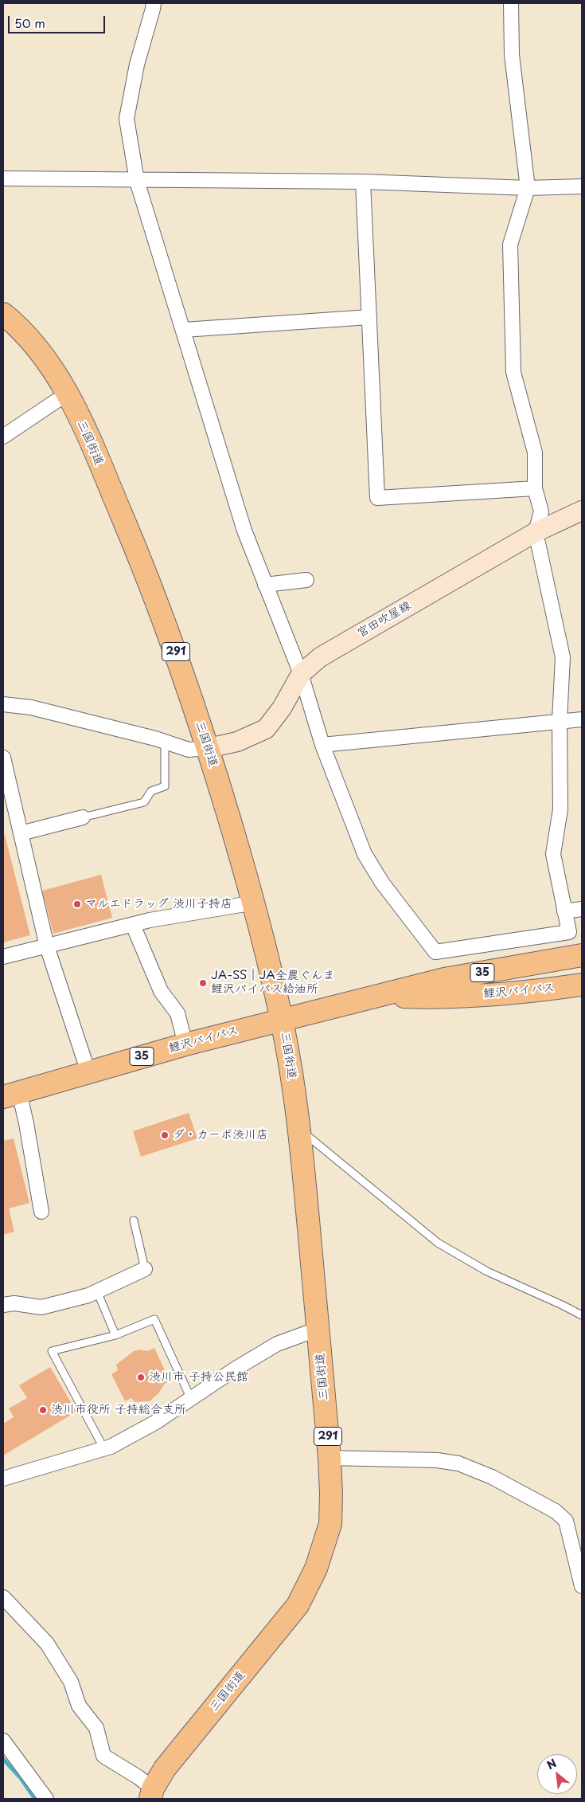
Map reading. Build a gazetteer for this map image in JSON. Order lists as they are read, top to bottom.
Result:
{
  "streets": {
    "main road": [
      "三国街道",
      "宮田吹屋線",
      "291",
      "35",
      "鯉沢バイパス"
    ]
  },
  "crossings": [
    ["三国街道", "宮田吹屋線"],
    ["三国街道", "鯉沢バイパス"]
  ],
  "places": [
    "マルエドラッグ 渋川子持店",
    "JA-SS｜JA全農ぐんま 鯉沢バイパス給油所",
    "ダ・カーポ渋川店",
    "渋川市 子持公民館",
    "渋川市役所 子持総合支所"
  ],
  "scale_bar": "50 m",
  "north": "top left"
}
